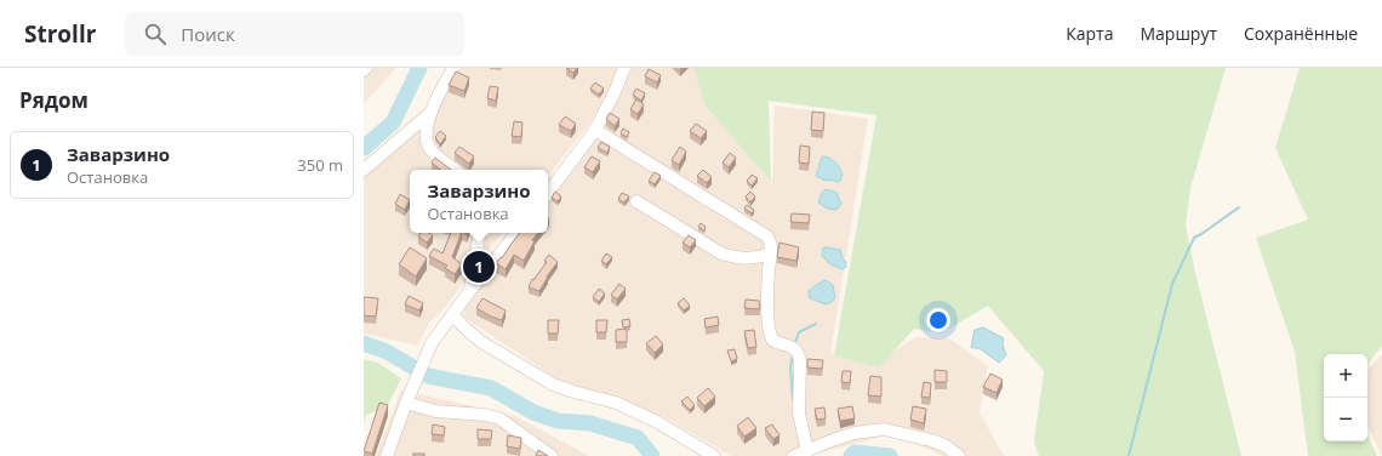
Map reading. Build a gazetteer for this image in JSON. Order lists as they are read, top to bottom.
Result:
{
  "page": {
    "header": "Strollr",
    "search": "Поиск",
    "nav": ["Карта", "Маршрут", "Сохранённые"],
    "heading": "Рядом",
    "list": [
      {
        "mark": "1",
        "name": "Заварзино",
        "note": "Остановка",
        "value": "350 m"
      }
    ],
    "popup": ["Заварзино", "Остановка"],
    "pins": "1",
    "map_buttons": ["+", "−"]
  }
}
